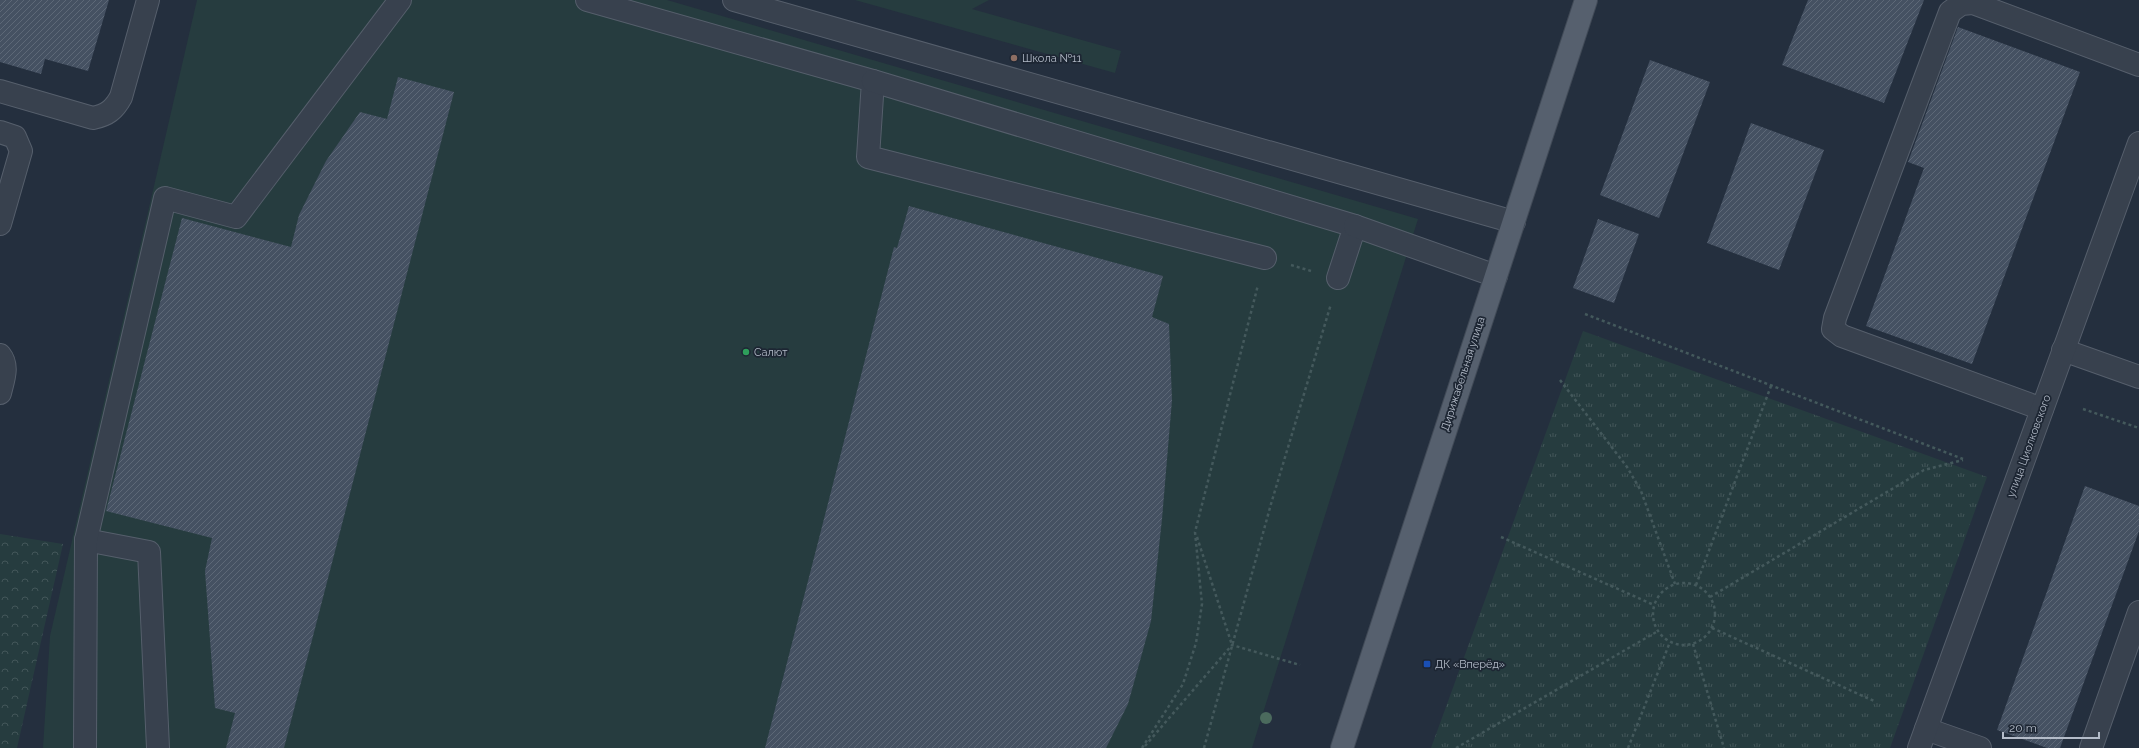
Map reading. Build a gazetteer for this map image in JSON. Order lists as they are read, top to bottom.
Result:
{
  "streets": {
    "main road": ["Дирижабельная улица"],
    "street": ["улица Циолковского"]
  },
  "places": {
    "other": ["Школа №11", "Салют"],
    "transit": ["ДК «Вперёд»"]
  },
  "scale_bar": "20 m"
}
